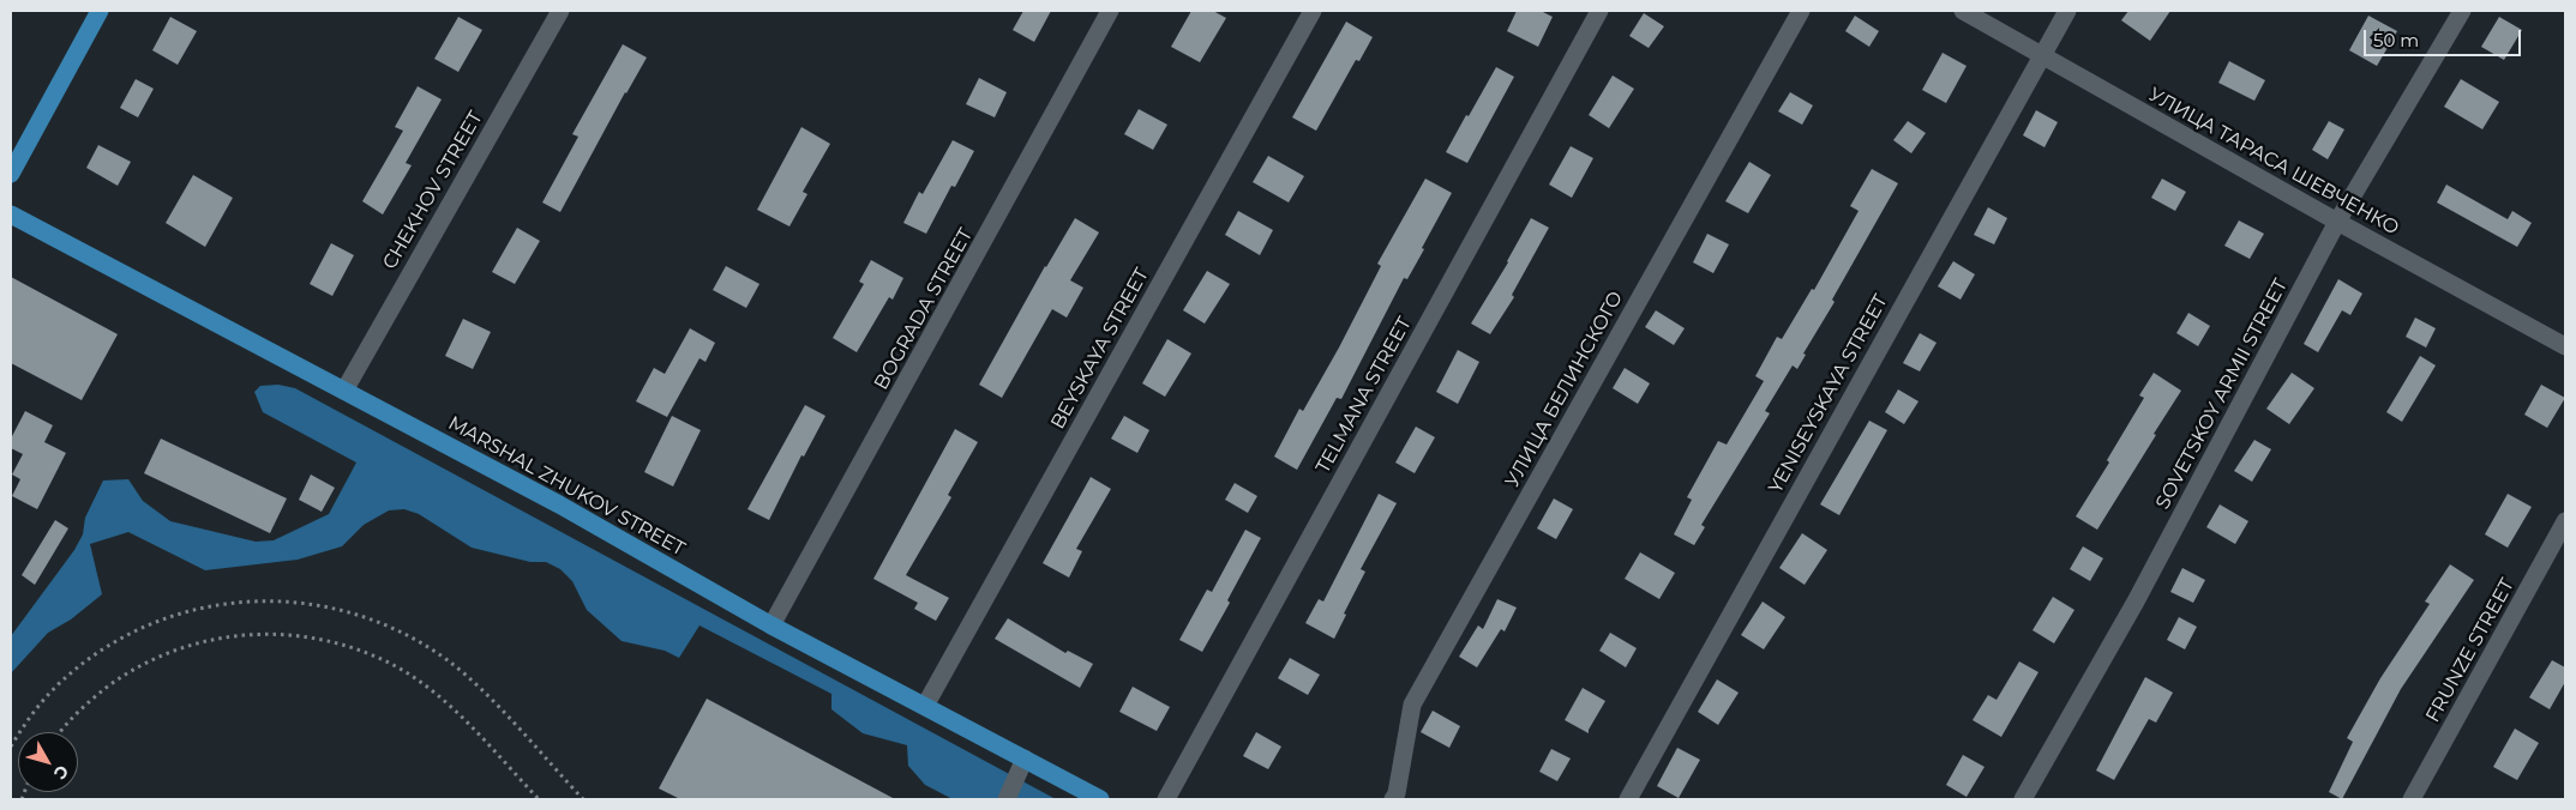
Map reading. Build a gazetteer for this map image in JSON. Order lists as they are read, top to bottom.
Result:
{
  "streets": {
    "main road": ["MARSHAL ZHUKOV STREET"],
    "street": [
      "УЛИЦА ТАРАСА ШЕВЧЕНКО",
      "CHEKHOV STREET",
      "BOGRADA STREET",
      "BEYSKAYA STREET",
      "УЛИЦА БЕЛИНСКОГО",
      "YENISEYSKAYA STREET",
      "SOVETSKOY ARMII STREET",
      "TELMANA STREET",
      "FRUNZE STREET"
    ]
  },
  "crossings": [
    ["УЛИЦА ТАРАСА ШЕВЧЕНКО", "YENISEYSKAYA STREET"],
    ["УЛИЦА ТАРАСА ШЕВЧЕНКО", "SOVETSKOY ARMII STREET"],
    ["CHEKHOV STREET", "MARSHAL ZHUKOV STREET"],
    ["BOGRADA STREET", "MARSHAL ZHUKOV STREET"],
    ["BEYSKAYA STREET", "MARSHAL ZHUKOV STREET"]
  ],
  "scale_bar": "50 m",
  "north": "bottom right"
}
